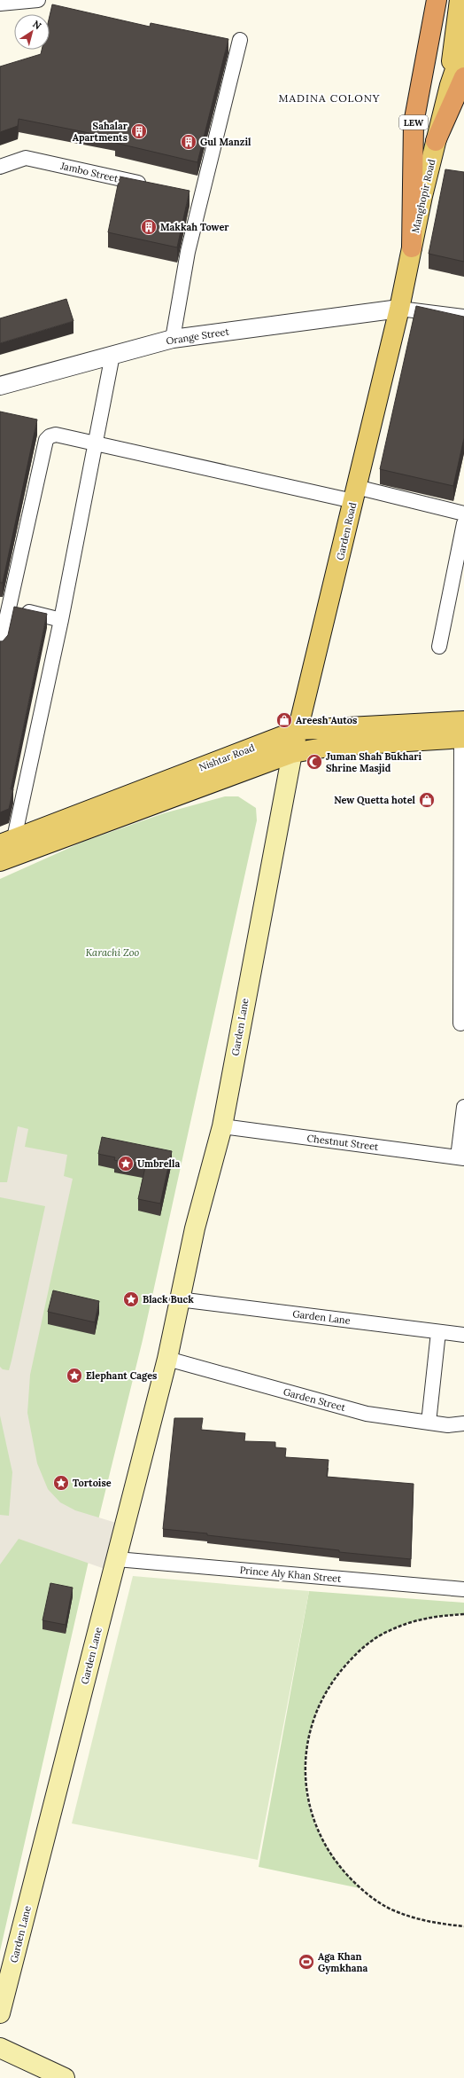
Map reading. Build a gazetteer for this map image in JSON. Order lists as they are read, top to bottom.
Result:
{
  "streets": {
    "highway": ["LEW"],
    "main road": [
      "Manghopir Road",
      "Garden Road",
      "Nishtar Road",
      "Garden Lane"
    ],
    "street": [
      "Jambo Street",
      "Orange Street",
      "Chestnut Street",
      "Garden Street",
      "Prince Aly Khan Street"
    ]
  },
  "crossings": [
    ["LEW", "Manghopir Road"],
    ["Manghopir Road", "Orange Street"],
    ["Manghopir Road", "Garden Road"],
    ["Orange Street", "Garden Road"],
    ["Garden Road", "Nishtar Road"],
    ["Garden Road", "Garden Lane"],
    ["Nishtar Road", "Garden Lane"],
    ["Garden Lane", "Chestnut Street"],
    ["Garden Lane", "Garden Street"],
    ["Garden Lane", "Prince Aly Khan Street"]
  ],
  "districts": ["MADINA COLONY"],
  "parks": ["Karachi Zoo"],
  "places": {
    "building": ["Sahalar Apartments", "Gul Manzil", "Makkah Tower"],
    "shop": ["Areesh Autos", "New Quetta hotel"],
    "mosque": ["Juman Shah Bukhari Shrine Masjid"],
    "place": [
      "Umbrella",
      "Black Buck",
      "Elephant Cages",
      "Tortoise"
    ],
    "sports": ["Aga Khan Gymkhana"]
  },
  "north": "top right"
}
